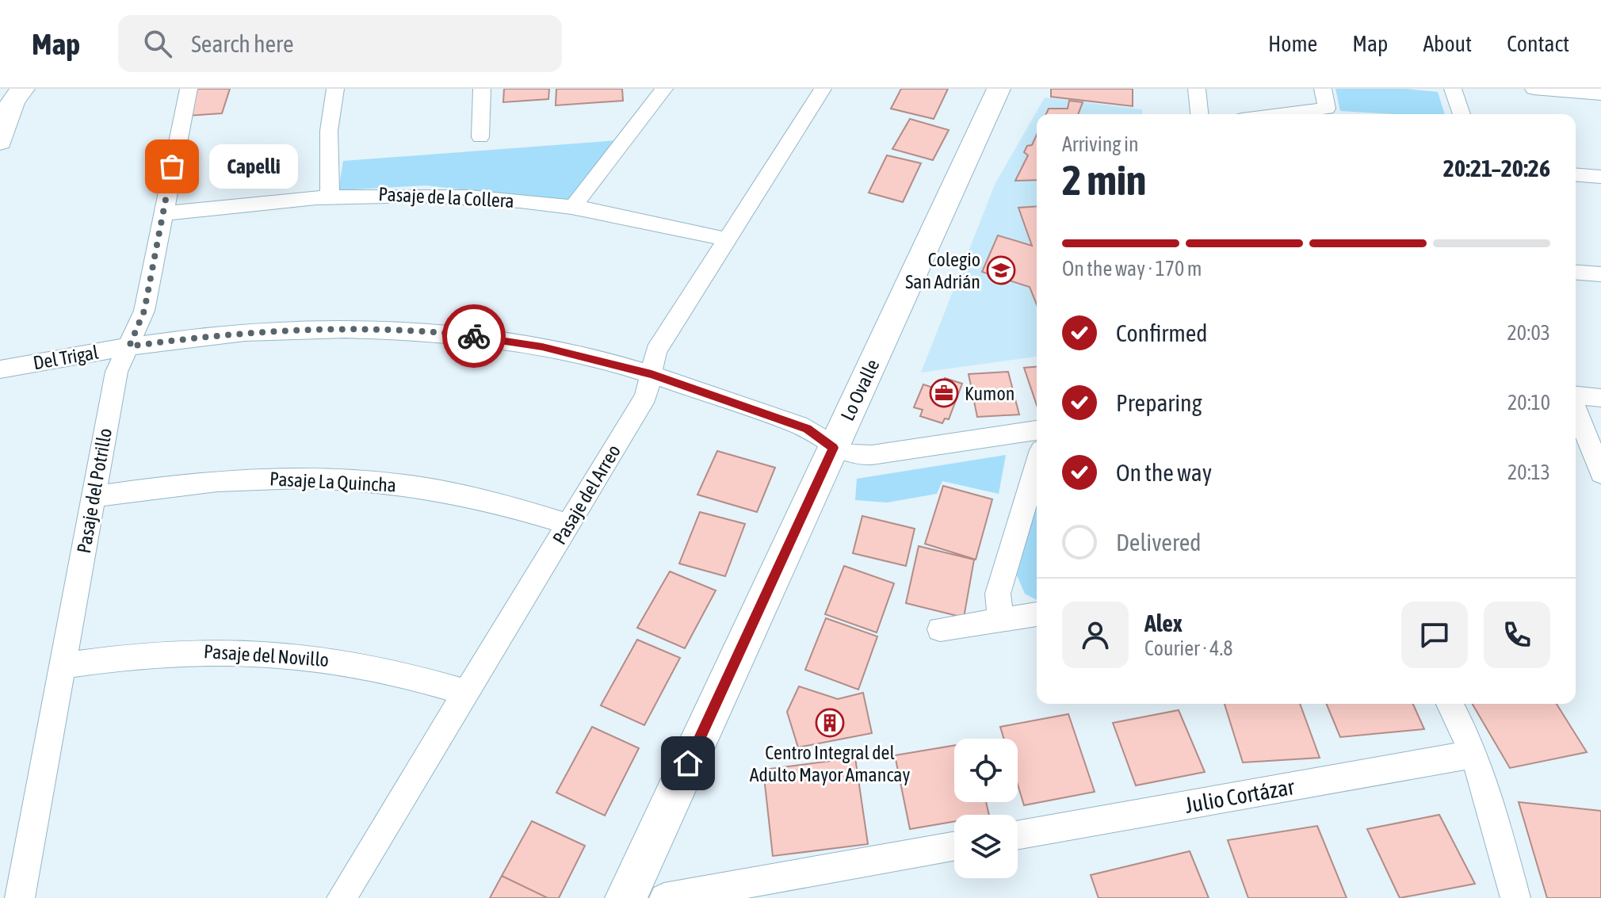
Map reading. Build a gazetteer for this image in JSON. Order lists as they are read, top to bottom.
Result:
{
  "streets": {
    "street": [
      "Pasaje de la Collera",
      "Del Trigal",
      "Lo Ovalle",
      "Pasaje La Quincha",
      "Pasaje del Potrillo",
      "Pasaje del Arreo",
      "Pasaje del Novillo",
      "Julio Cortázar"
    ]
  },
  "crossings": [
    ["Pasaje de la Collera", "Pasaje del Potrillo"],
    ["Pasaje de la Collera", "Pasaje del Arreo"],
    ["Del Trigal", "Lo Ovalle"],
    ["Del Trigal", "Pasaje del Potrillo"],
    ["Del Trigal", "Pasaje del Arreo"],
    ["Pasaje La Quincha", "Pasaje del Potrillo"],
    ["Pasaje La Quincha", "Pasaje del Arreo"],
    ["Pasaje del Potrillo", "Pasaje del Novillo"],
    ["Pasaje del Arreo", "Pasaje del Novillo"]
  ],
  "places": {
    "other": ["Capelli"],
    "school or university": ["Colegio San Adrián"],
    "office": ["Kumon"],
    "building": ["Centro Integral del Adulto Mayor Amancay"]
  },
  "page": {
    "header": "Map",
    "search": "Search here",
    "nav": [
      "Home",
      "Map",
      "About",
      "Contact"
    ],
    "heading": ["2 min", "Arriving in", "20:21–20:26"],
    "panel": ["Alex", "Courier · 4.8"],
    "bubble": "Capelli",
    "bar": "On the way · 170 m",
    "list": [
      ["Confirmed", "20:03"],
      ["Preparing", "20:10"],
      ["On the way", "20:13"],
      "Delivered"
    ]
  }
}
